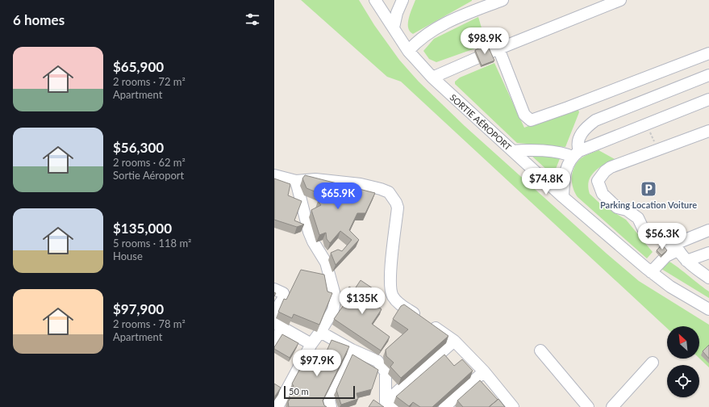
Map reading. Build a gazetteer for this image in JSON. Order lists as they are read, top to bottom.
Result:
{
  "streets": {
    "street": ["SORTIE AÉROPORT"]
  },
  "places": {
    "parking": ["Parking Location Voiture"]
  },
  "scale_bar": "50 m",
  "north": "top left",
  "page": {
    "heading": "6 homes",
    "price": [
      "$98.9K",
      "$74.8K",
      "$65.9K",
      "$56.3K",
      "$135K",
      "$97.9K"
    ],
    "list": [
      {
        "name": "$65,900",
        "note": "2 rooms · 72 m² · Apartment"
      },
      {
        "name": "$56,300",
        "note": "2 rooms · 62 m² · Sortie Aéroport"
      },
      {
        "name": "$135,000",
        "note": "5 rooms · 118 m² · House"
      },
      {
        "name": "$97,900",
        "note": "2 rooms · 78 m² · Apartment"
      }
    ],
    "scale": "50 m"
  }
}
